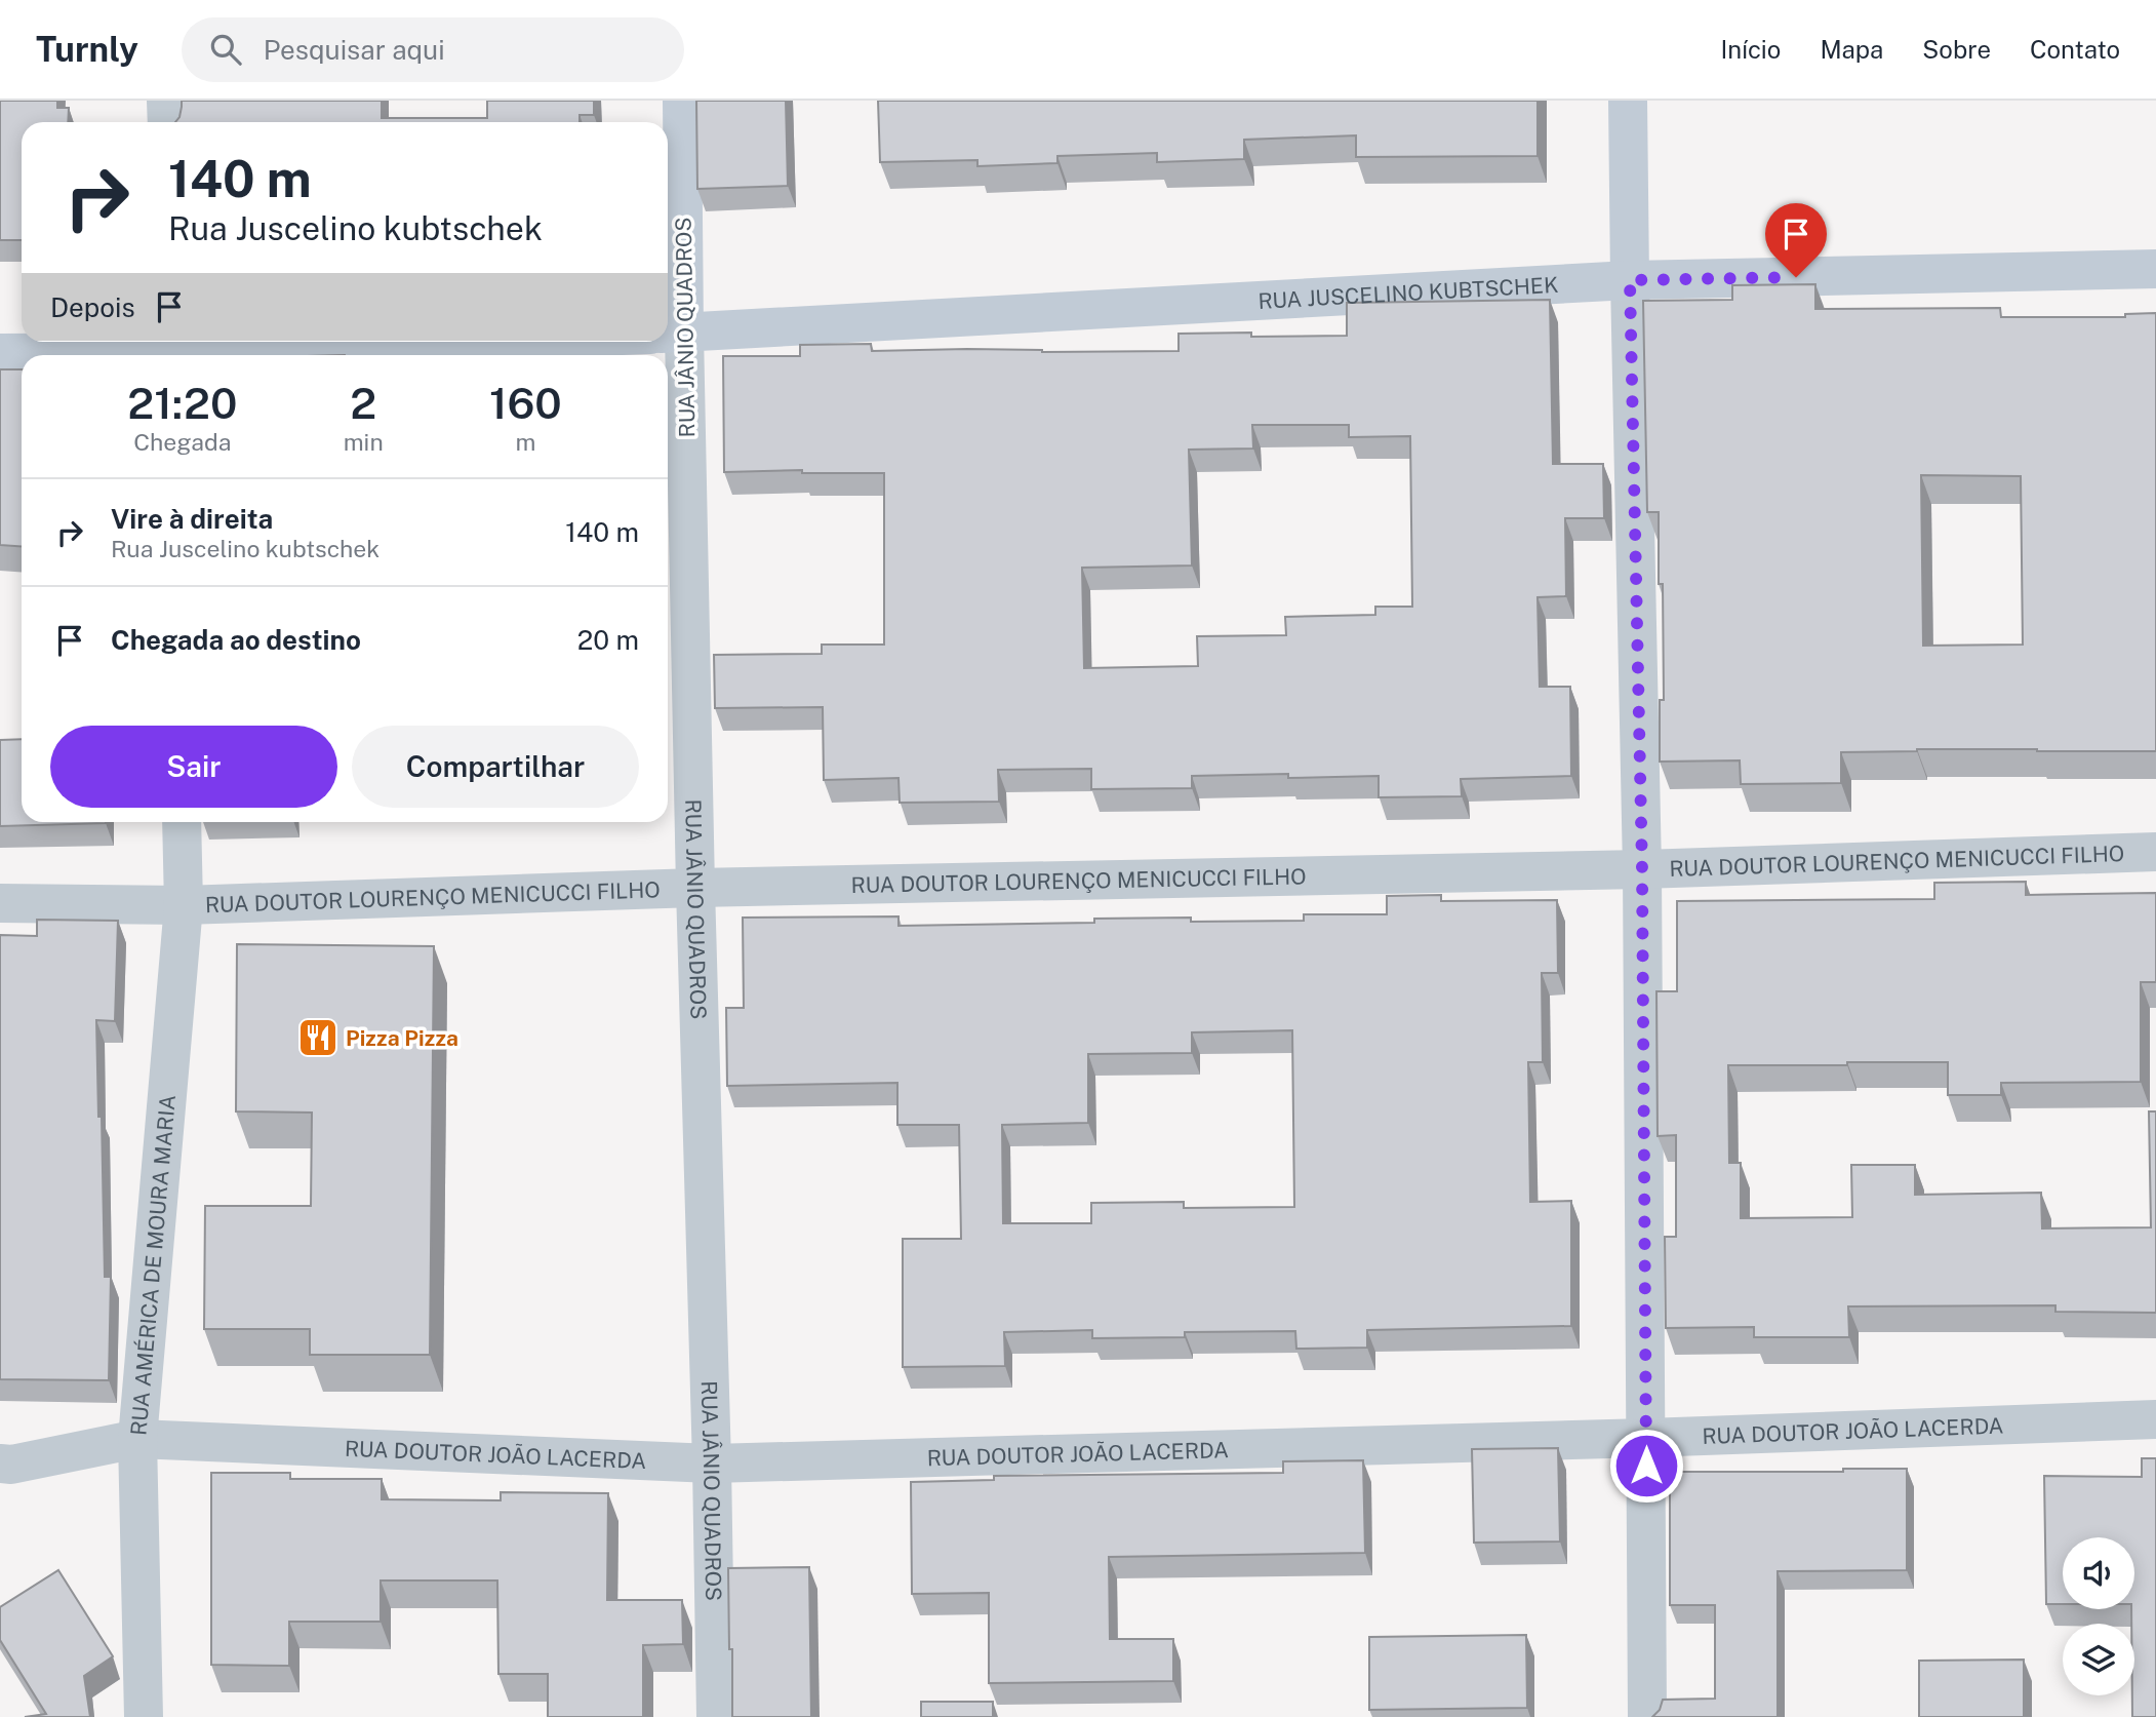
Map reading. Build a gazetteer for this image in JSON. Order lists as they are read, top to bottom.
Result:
{
  "streets": {
    "main road": ["RUA JUSCELINO KUBTSCHEK", "RUA JÂNIO QUADROS"],
    "street": ["RUA DOUTOR LOURENÇO MENICUCCI FILHO", "RUA AMÉRICA DE MOURA MARIA", "RUA DOUTOR JOÃO LACERDA"]
  },
  "crossings": [
    ["RUA JÂNIO QUADROS", "RUA DOUTOR LOURENÇO MENICUCCI FILHO"],
    ["RUA JÂNIO QUADROS", "RUA DOUTOR JOÃO LACERDA"],
    ["RUA DOUTOR LOURENÇO MENICUCCI FILHO", "RUA AMÉRICA DE MOURA MARIA"],
    ["RUA AMÉRICA DE MOURA MARIA", "RUA DOUTOR JOÃO LACERDA"]
  ],
  "places": {
    "restaurant": ["Pizza Pizza"]
  },
  "page": {
    "header": "Turnly",
    "search": "Pesquisar aqui",
    "nav": [
      "Início",
      "Mapa",
      "Sobre",
      "Contato"
    ],
    "turn": ["140 m", "Rua Juscelino kubtschek"],
    "then": "Depois",
    "eta": [
      "21:20",
      "Chegada",
      "2",
      "min",
      "160",
      "m"
    ],
    "list": [
      {
        "name": "Vire à direita",
        "note": "Rua Juscelino kubtschek",
        "value": "140 m"
      },
      {
        "name": "Chegada ao destino",
        "value": "20 m"
      }
    ],
    "buttons": ["Sair", "Compartilhar"]
  }
}
